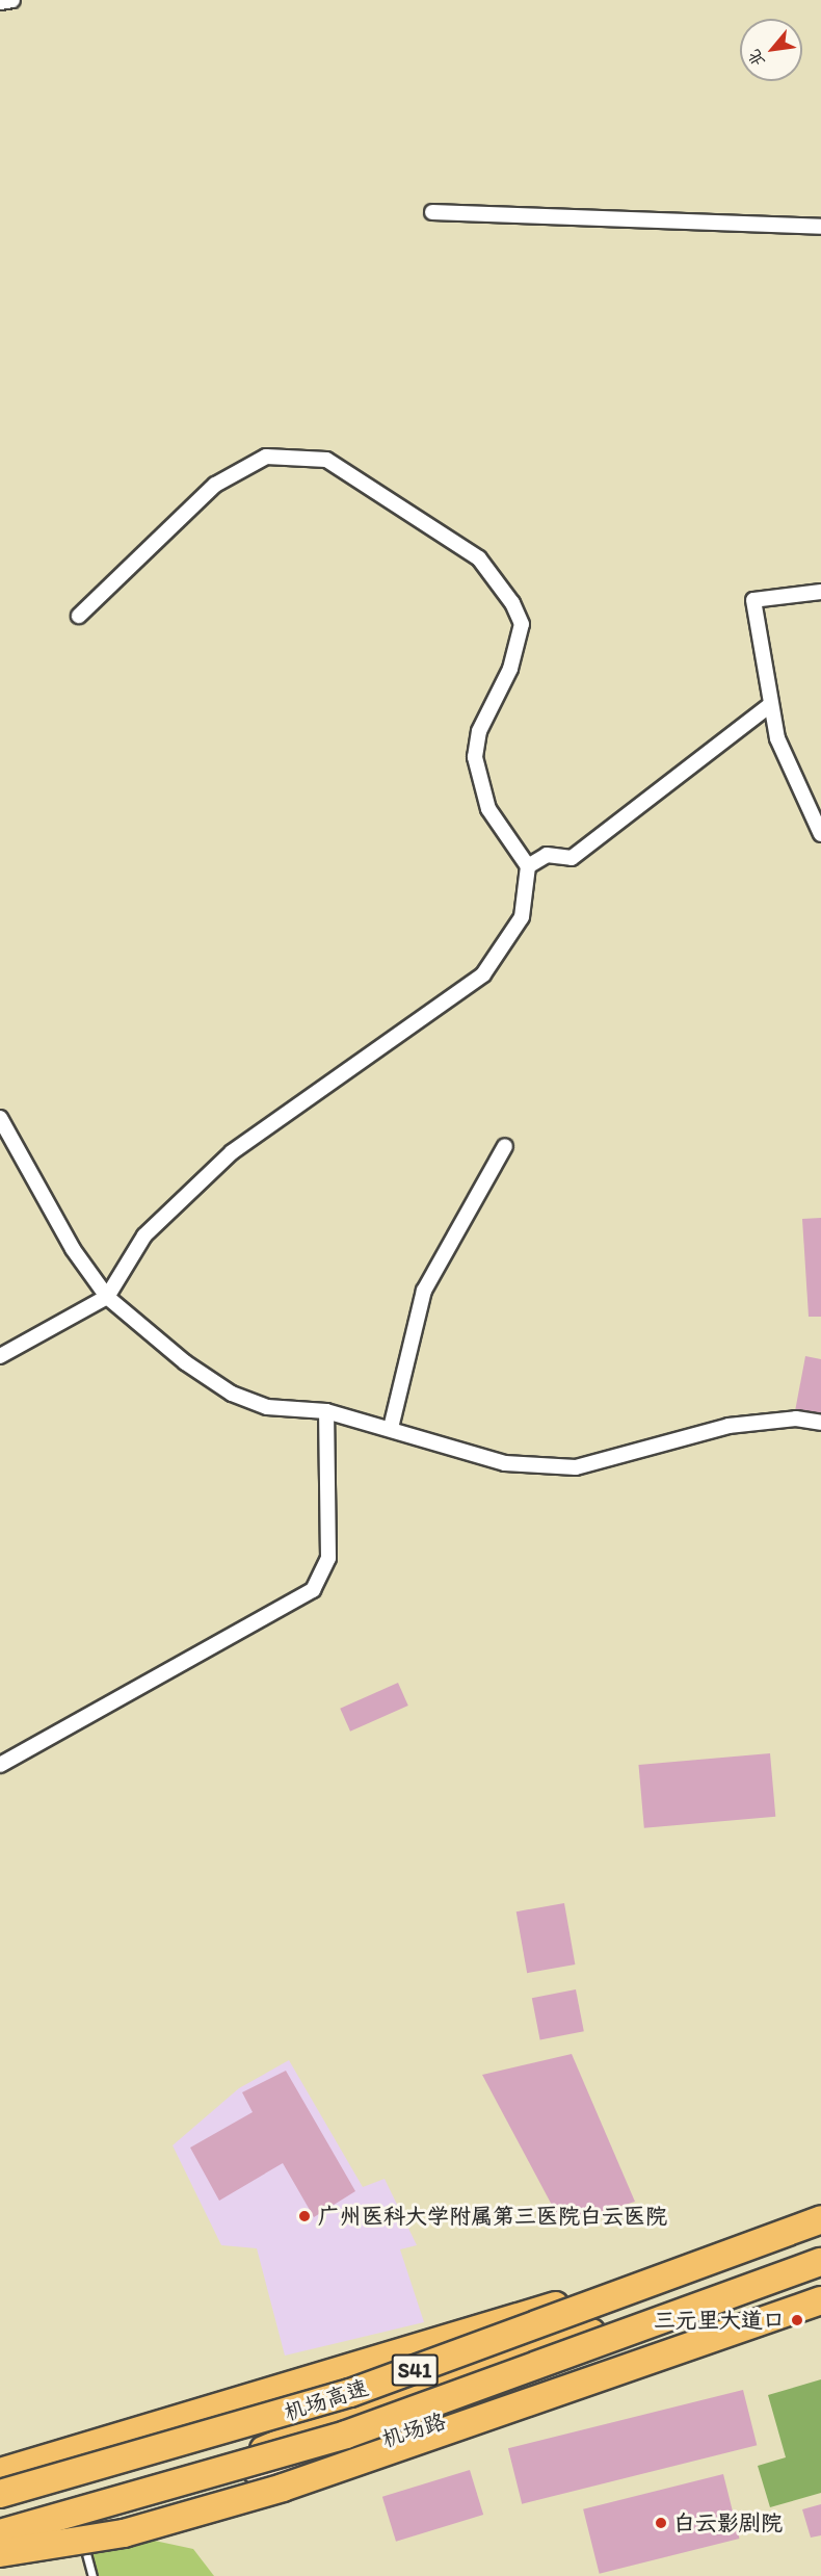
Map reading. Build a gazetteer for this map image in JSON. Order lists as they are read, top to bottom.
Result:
{
  "streets": {
    "highway": ["S41", "机场高速", "机场路"]
  },
  "places": ["广州医科大学附属第三医院白云医院", "三元里大道口", "白云影剧院"],
  "north": "bottom left"
}
